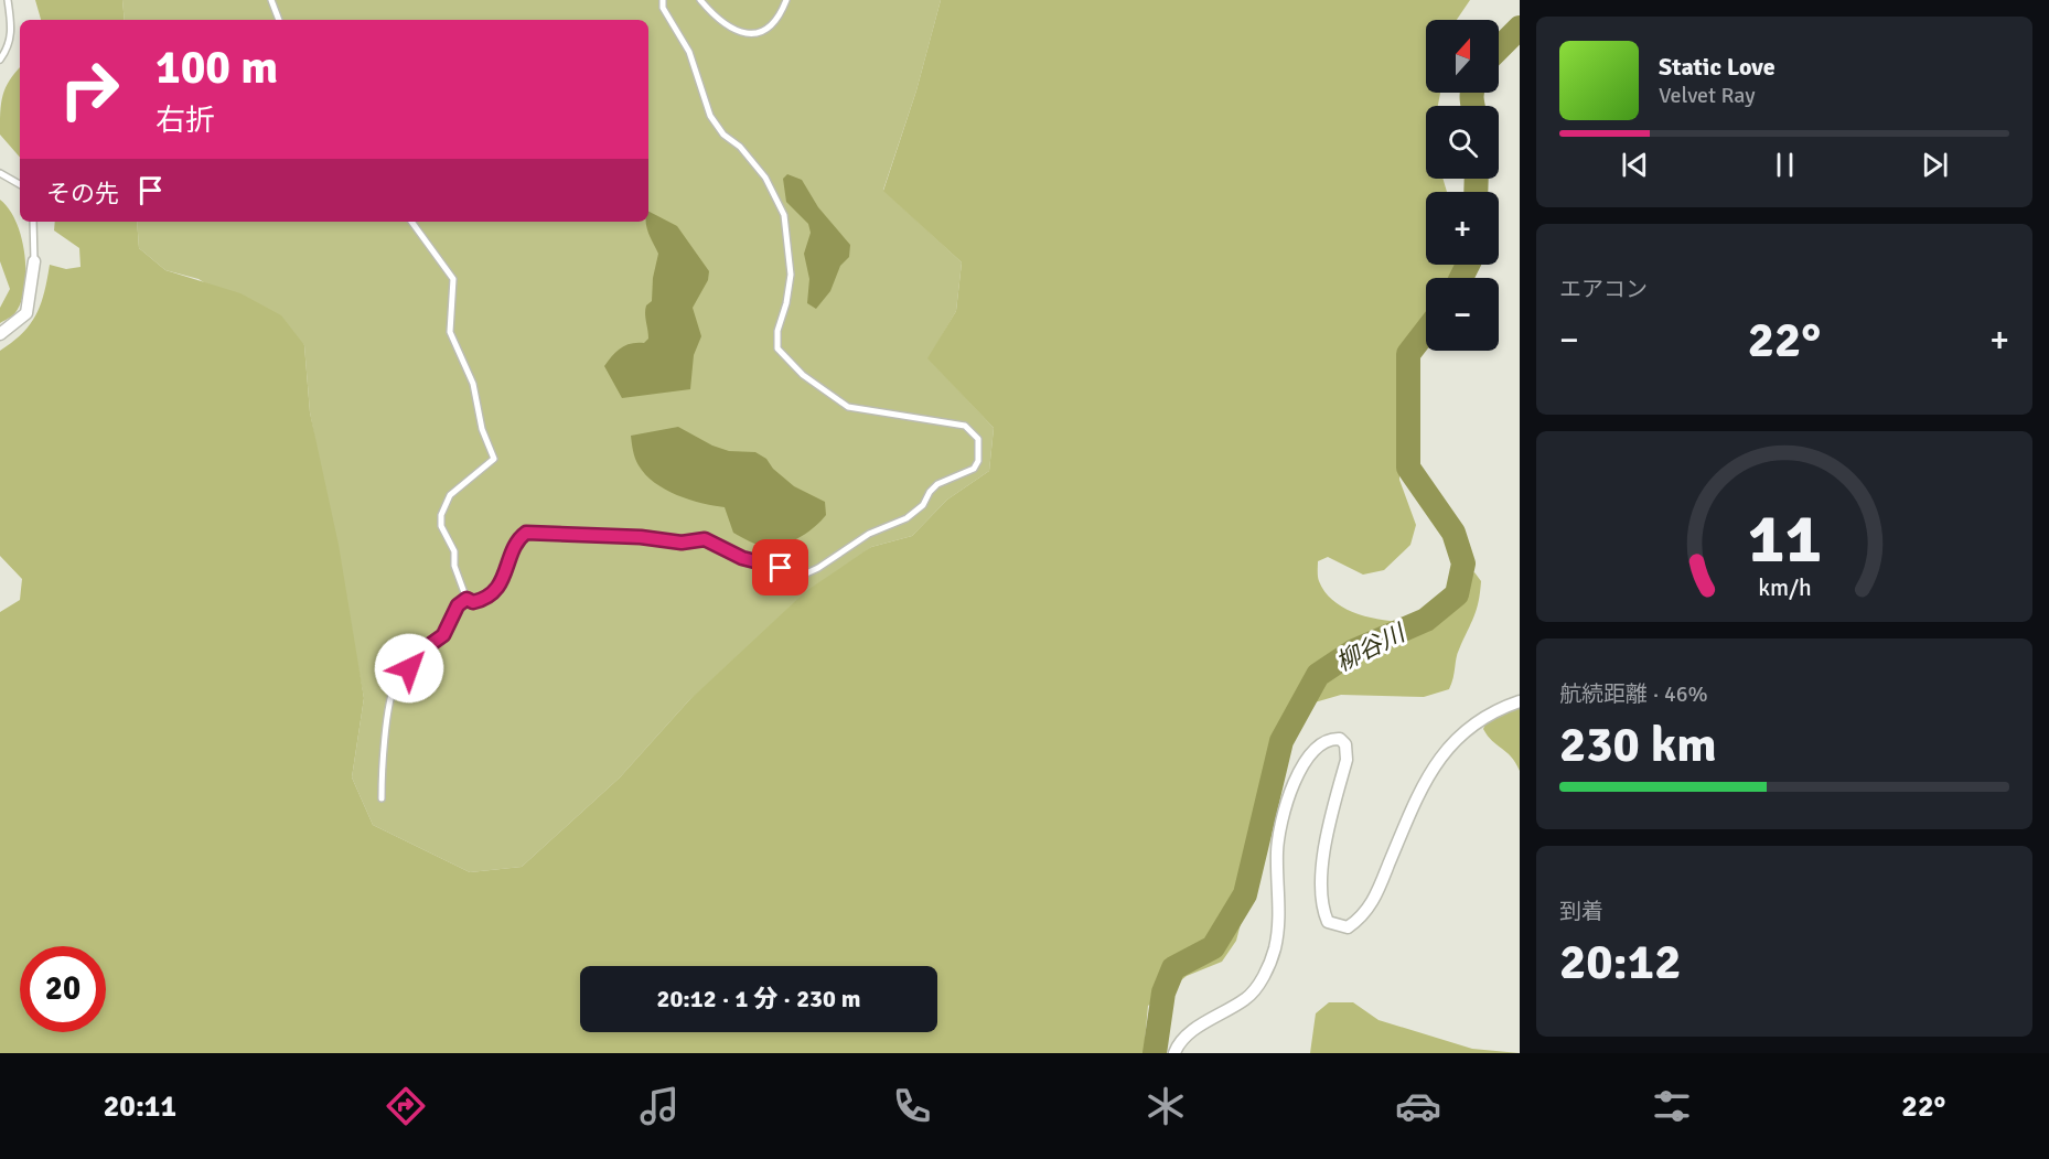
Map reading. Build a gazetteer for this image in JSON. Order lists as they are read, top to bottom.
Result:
{
  "water": ["柳谷川"],
  "north": "top",
  "page": {
    "map_buttons": ["+", "−"],
    "turn": ["100 m", "右折"],
    "song": ["Static Love", "Velvet Ray"],
    "then": "その先",
    "tile": [
      "エアコン",
      ["航続距離 · 46%", "230 km"],
      ["到着", "20:12"]
    ],
    "heat": ["−", "22°", "+"],
    "limit": "20",
    "trip": "20:12 · 1 分 · 230 m",
    "tabs": ["20:11", "22°"],
    "gauge": ["11", "km/h"]
  }
}
